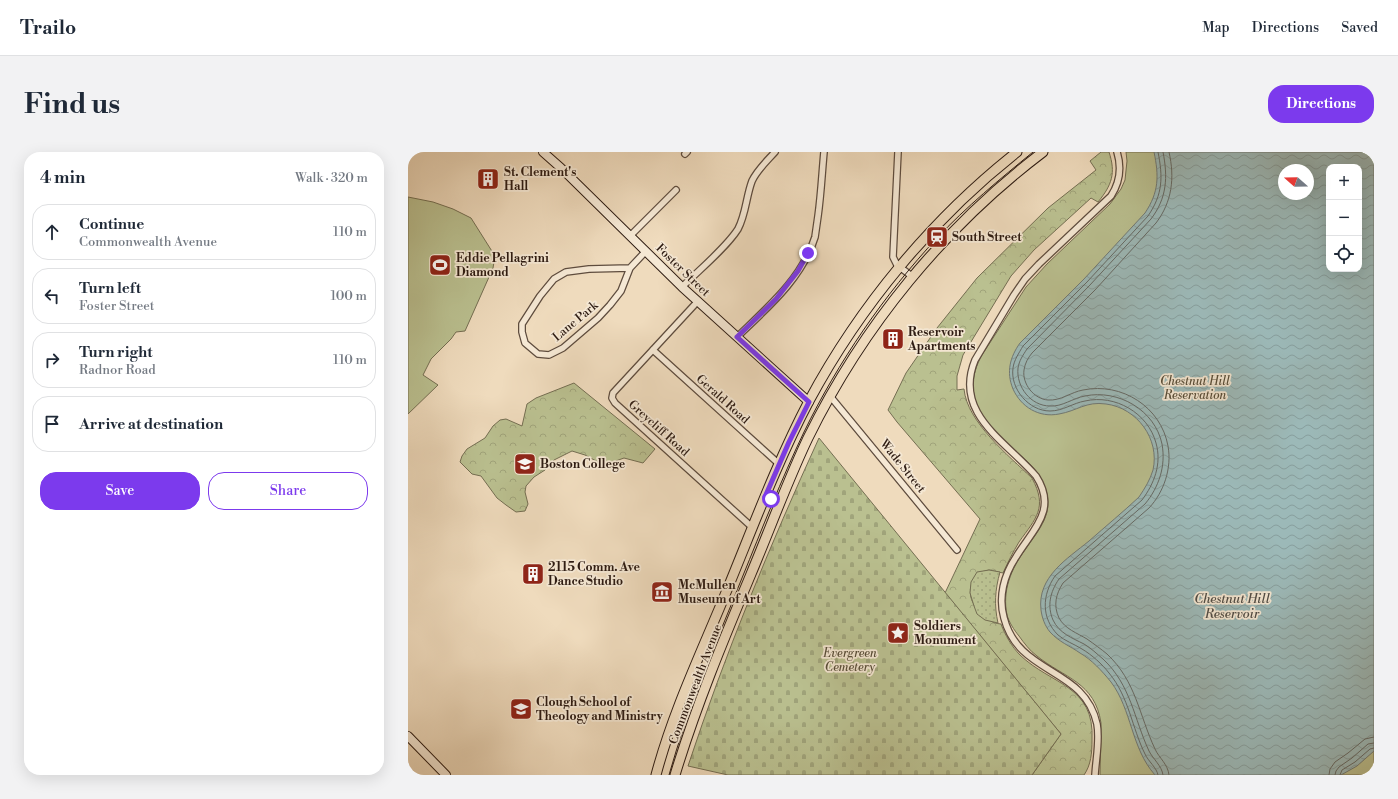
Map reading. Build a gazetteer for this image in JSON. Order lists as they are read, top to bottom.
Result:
{
  "streets": {
    "main road": ["Commonwealth Avenue"],
    "street": [
      "Foster Street",
      "Lane Park",
      "Gerald Road",
      "Greycliff Road",
      "Wade Street"
    ]
  },
  "crossings": [
    ["Foster Street", "Lane Park"],
    ["Foster Street", "Greycliff Road"],
    ["Foster Street", "Commonwealth Avenue"],
    ["Gerald Road", "Greycliff Road"],
    ["Gerald Road", "Commonwealth Avenue"],
    ["Greycliff Road", "Commonwealth Avenue"],
    ["Wade Street", "Commonwealth Avenue"]
  ],
  "water": ["Chestnut Hill Reservoir"],
  "parks": ["Chestnut Hill Reservation", "Evergreen Cemetery"],
  "places": {
    "building": ["St. Clement's Hall", "Reservoir Apartments", "2115 Comm. Ave Dance Studio"],
    "station": ["South Street"],
    "sports": ["Eddie Pellagrini Diamond"],
    "school or university": ["Boston College", "Clough School of Theology and Ministry"],
    "museum": ["McMullen Museum of Art"],
    "place": ["Soldiers Monument"]
  },
  "north": "left",
  "page": {
    "header": "Trailo",
    "nav": ["Map", "Directions", "Saved"],
    "buttons": [
      "Directions",
      ["Save", "Share"]
    ],
    "title": "Find us",
    "heading": ["4 min", "Walk · 320 m"],
    "map_buttons": ["+", "−"],
    "list": [
      ["Continue", "Commonwealth Avenue", "110 m"],
      ["Turn left", "Foster Street", "100 m"],
      ["Turn right", "Radnor Road", "110 m"],
      "Arrive at destination"
    ]
  }
}
